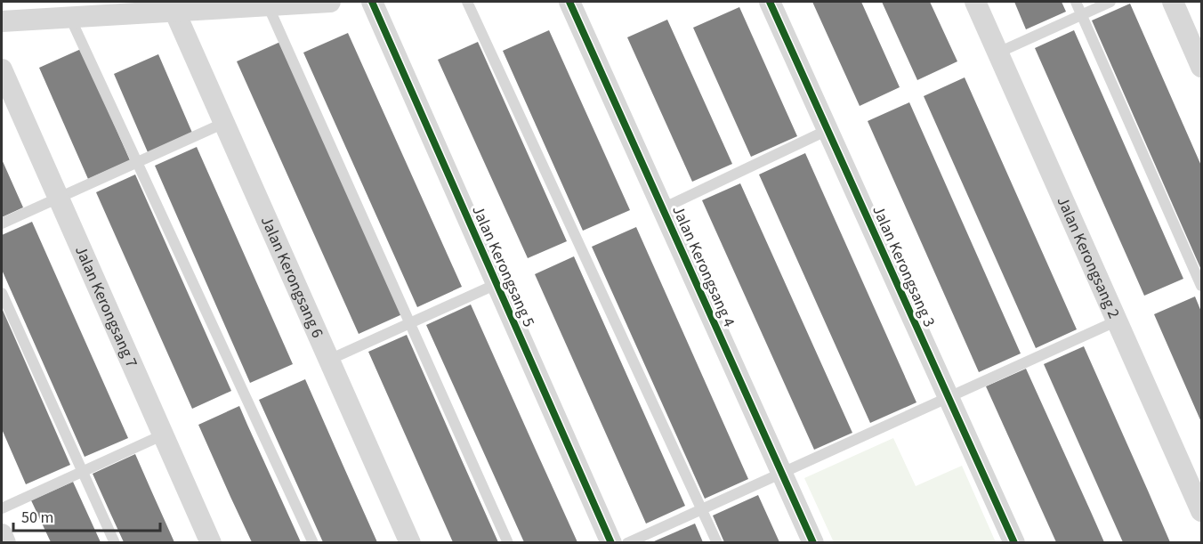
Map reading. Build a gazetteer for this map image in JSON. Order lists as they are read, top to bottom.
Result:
{
  "streets": {
    "street": [
      "Jalan Kerongsang 2",
      "Jalan Kerongsang 5",
      "Jalan Kerongsang 4",
      "Jalan Kerongsang 3",
      "Jalan Kerongsang 6",
      "Jalan Kerongsang 7"
    ]
  },
  "scale_bar": "50 m"
}
